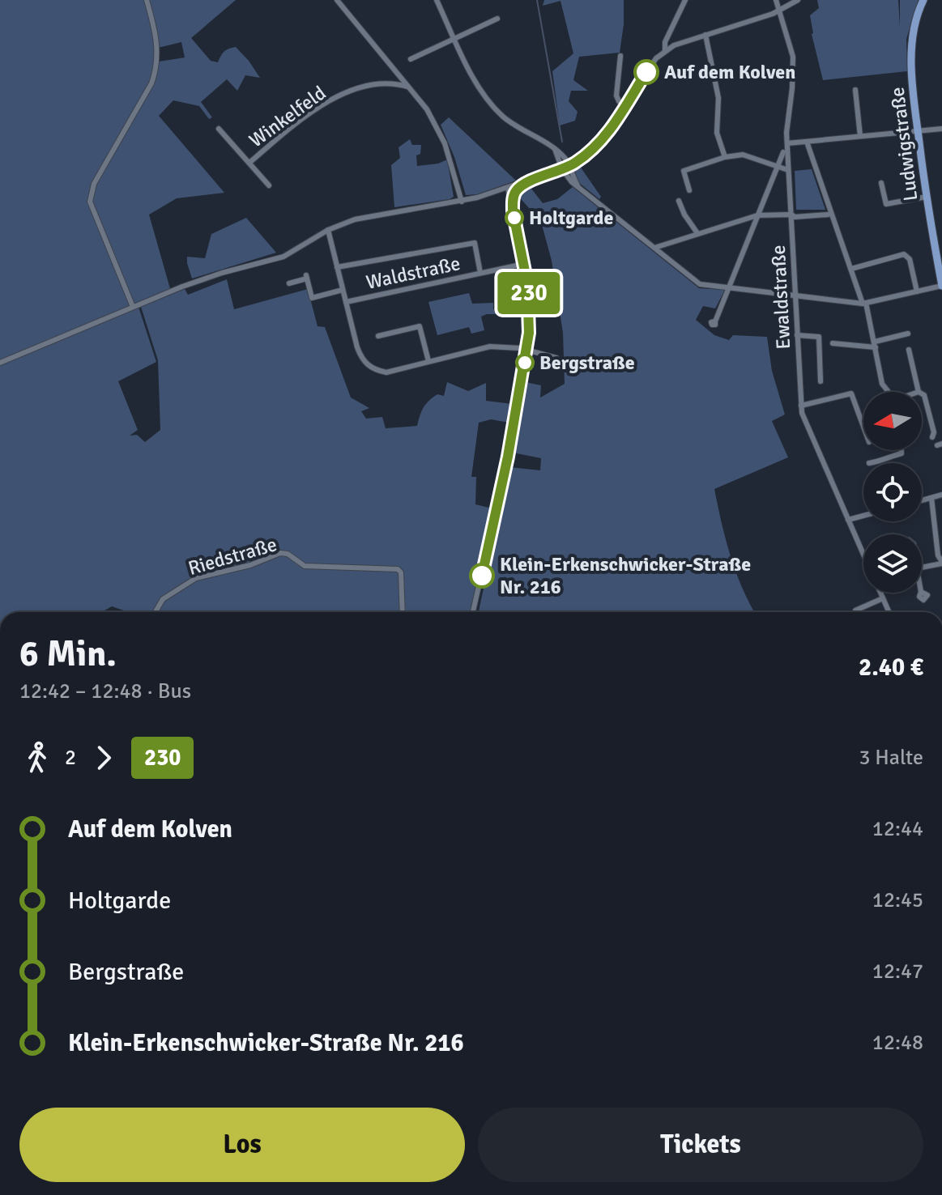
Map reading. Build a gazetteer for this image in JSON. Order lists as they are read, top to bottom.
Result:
{
  "streets": {
    "main road": ["Ludwigstraße"],
    "street": [
      "Winkelfeld",
      "Waldstraße",
      "Ewaldstraße",
      "Riedstraße"
    ]
  },
  "places": [
    "Auf dem Kolven",
    "Holtgarde",
    "Bergstraße",
    "Klein-Erkenschwicker-Straße Nr. 216"
  ],
  "lines": ["bus line 230"],
  "north": "left",
  "page": {
    "on_map": "230",
    "heading": ["6 Min.", "12:42 – 12:48 · Bus", "2.40 €"],
    "legs": ["2", "230", "3 Halte"],
    "list": [
      {
        "name": "Auf dem Kolven",
        "value": "12:44"
      },
      {
        "name": "Holtgarde",
        "value": "12:45"
      },
      {
        "name": "Bergstraße",
        "value": "12:47"
      },
      {
        "name": "Klein-Erkenschwicker-Straße Nr. 216",
        "value": "12:48"
      }
    ],
    "buttons": ["Los", "Tickets"]
  }
}
